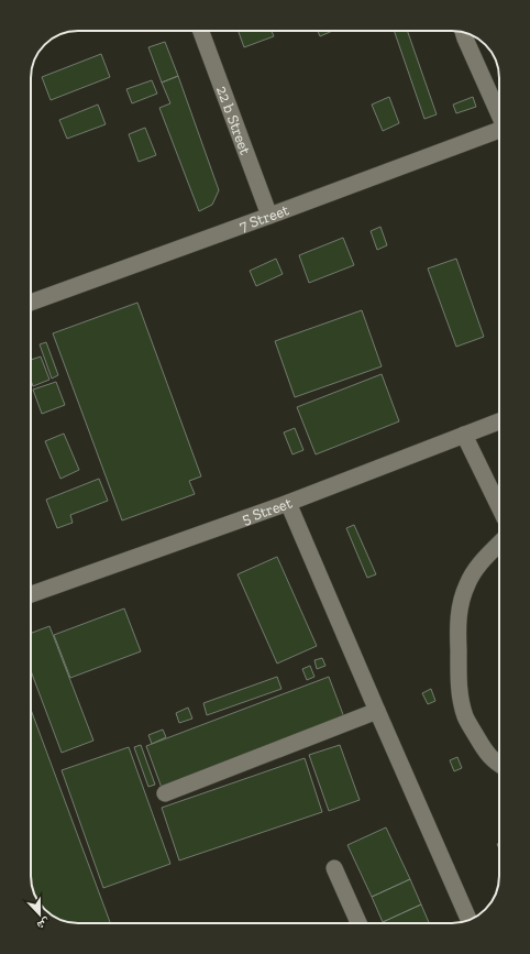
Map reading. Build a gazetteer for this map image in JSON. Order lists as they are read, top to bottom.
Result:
{
  "streets": {
    "street": ["22 b Street", "7 Street", "5 Street"]
  },
  "crossings": [
    ["22 b Street", "7 Street"]
  ],
  "north": "bottom"
}
